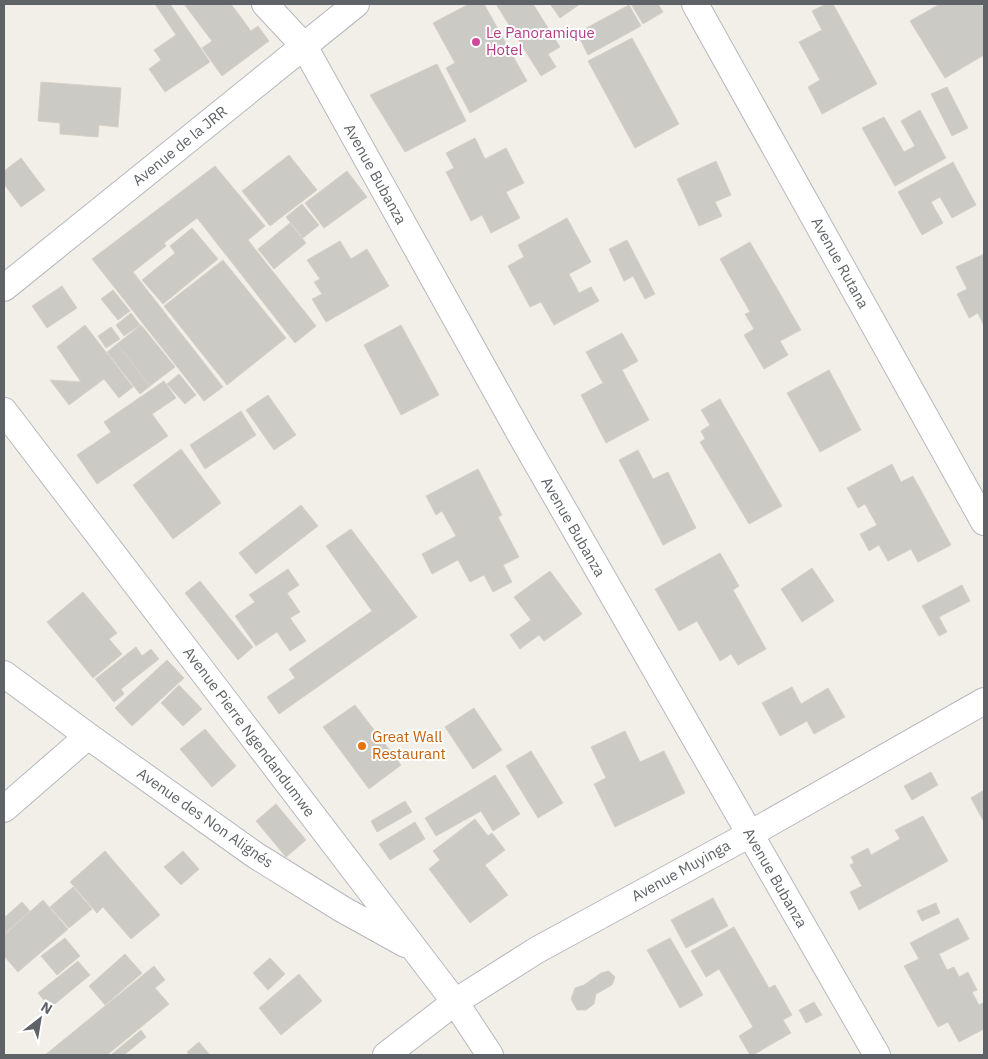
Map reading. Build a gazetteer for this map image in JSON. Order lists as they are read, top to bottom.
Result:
{
  "streets": {
    "street": [
      "Avenue de la JRR",
      "Avenue Bubanza",
      "Avenue Rutana",
      "Avenue Pierre Ngendandumwe",
      "Avenue des Non Alignés",
      "Avenue Muyinga"
    ]
  },
  "crossings": [
    ["Avenue de la JRR", "Avenue Bubanza"],
    ["Avenue Bubanza", "Avenue Muyinga"],
    ["Avenue Pierre Ngendandumwe", "Avenue des Non Alignés"],
    ["Avenue Pierre Ngendandumwe", "Avenue Muyinga"]
  ],
  "places": ["Le Panoramique Hotel", "Great Wall Restaurant"],
  "north": "top right"
}
